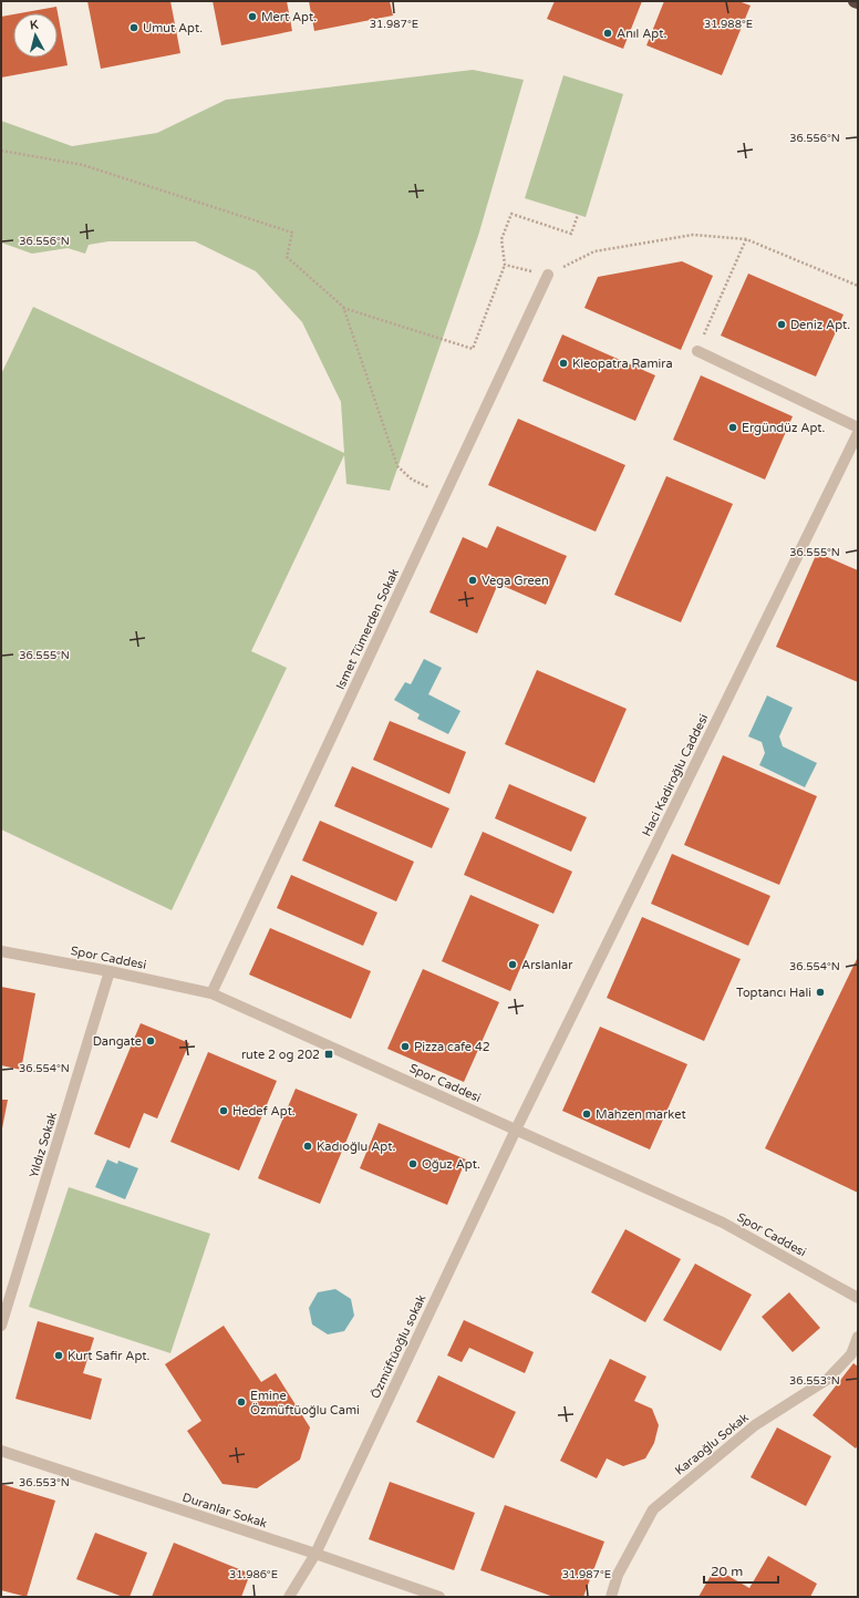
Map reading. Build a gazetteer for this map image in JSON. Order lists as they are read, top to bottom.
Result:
{
  "streets": {
    "street": [
      "Ismet Tümerden Sokak",
      "Haci Kadiroğlu Caddesi",
      "Spor Caddesi",
      "Yıldız Sokak",
      "Özmüftüoğlu sokak",
      "Karaoğlu Sokak",
      "Duranlar Sokak"
    ]
  },
  "crossings": [
    ["Ismet Tümerden Sokak", "Spor Caddesi"],
    ["Haci Kadiroğlu Caddesi", "Spor Caddesi"],
    ["Haci Kadiroğlu Caddesi", "Özmüftüoğlu sokak"],
    ["Spor Caddesi", "Yıldız Sokak"],
    ["Spor Caddesi", "Özmüftüoğlu sokak"],
    ["Özmüftüoğlu sokak", "Duranlar Sokak"]
  ],
  "places": {
    "other": [
      "Mert Apt.",
      "Umut Apt.",
      "Anıl Apt.",
      "Deniz Apt.",
      "Kleopatra Ramira",
      "Ergündüz Apt.",
      "Vega Green",
      "Arslanlar",
      "Toptancı Hali",
      "Dangate",
      "Pizza cafe 42",
      "Hedef Apt.",
      "Mahzen market",
      "Kadıoğlu Apt.",
      "Oğuz Apt.",
      "Kurt Safir Apt.",
      "Emine Özmüftüoğlu Cami"
    ],
    "transit": ["rute 2 og 202"]
  },
  "scale_bar": "20 m",
  "north": "top",
  "coordinates": [
    "31.987°E",
    "31.988°E",
    "36.556°N",
    "36.555°N",
    "36.554°N",
    "36.553°N",
    "31.986°E"
  ]
}
